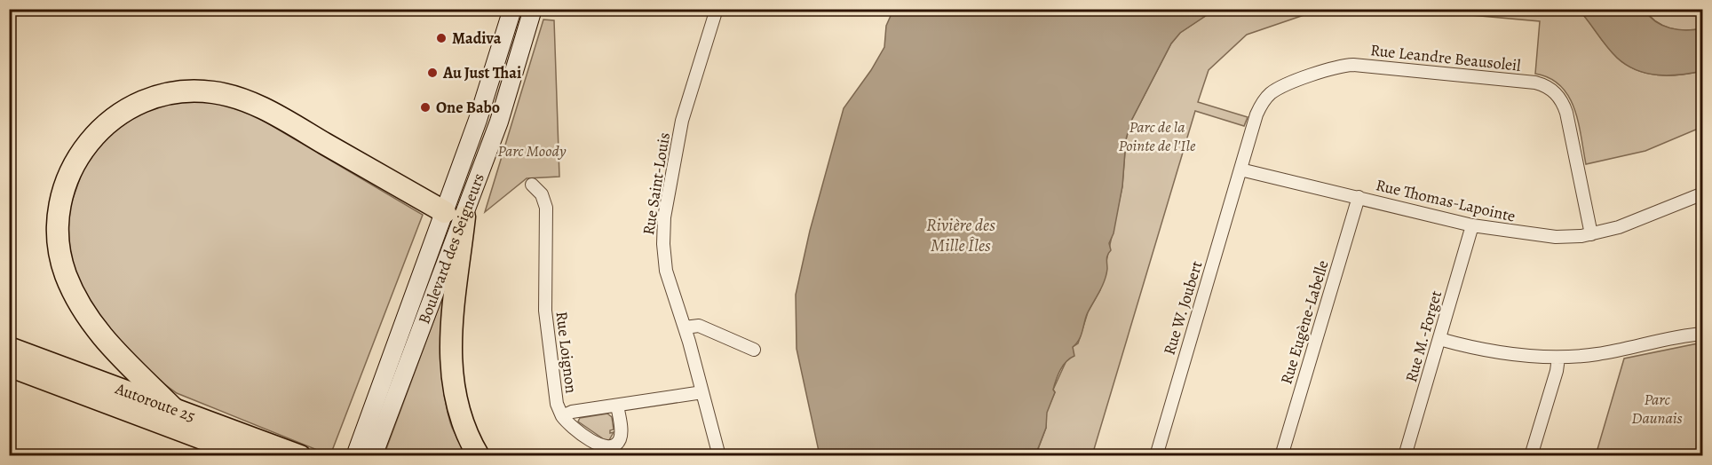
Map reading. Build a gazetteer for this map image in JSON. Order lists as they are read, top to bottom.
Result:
{
  "streets": {
    "highway": ["Autoroute 25"],
    "main road": ["Boulevard des Seigneurs"],
    "street": [
      "Rue Leandre Beausoleil",
      "Rue Saint-Louis",
      "Rue Thomas-Lapointe",
      "Rue W. Joubert",
      "Rue Eugène-Labelle",
      "Rue M.-Forget",
      "Rue Loignon"
    ]
  },
  "crossings": [
    ["Rue Leandre Beausoleil", "Rue Thomas-Lapointe"],
    ["Rue Leandre Beausoleil", "Rue W. Joubert"],
    ["Rue Saint-Louis", "Rue Loignon"],
    ["Rue Thomas-Lapointe", "Rue W. Joubert"],
    ["Rue Thomas-Lapointe", "Rue Eugène-Labelle"],
    ["Rue Thomas-Lapointe", "Rue M.-Forget"]
  ],
  "water": ["Rivière des Mille Îles"],
  "parks": ["Parc de la Pointe de l'Ile", "Parc Moody", "Parc Daunais"],
  "places": ["Madiva", "Au Just Thai", "One Babo"]
}
